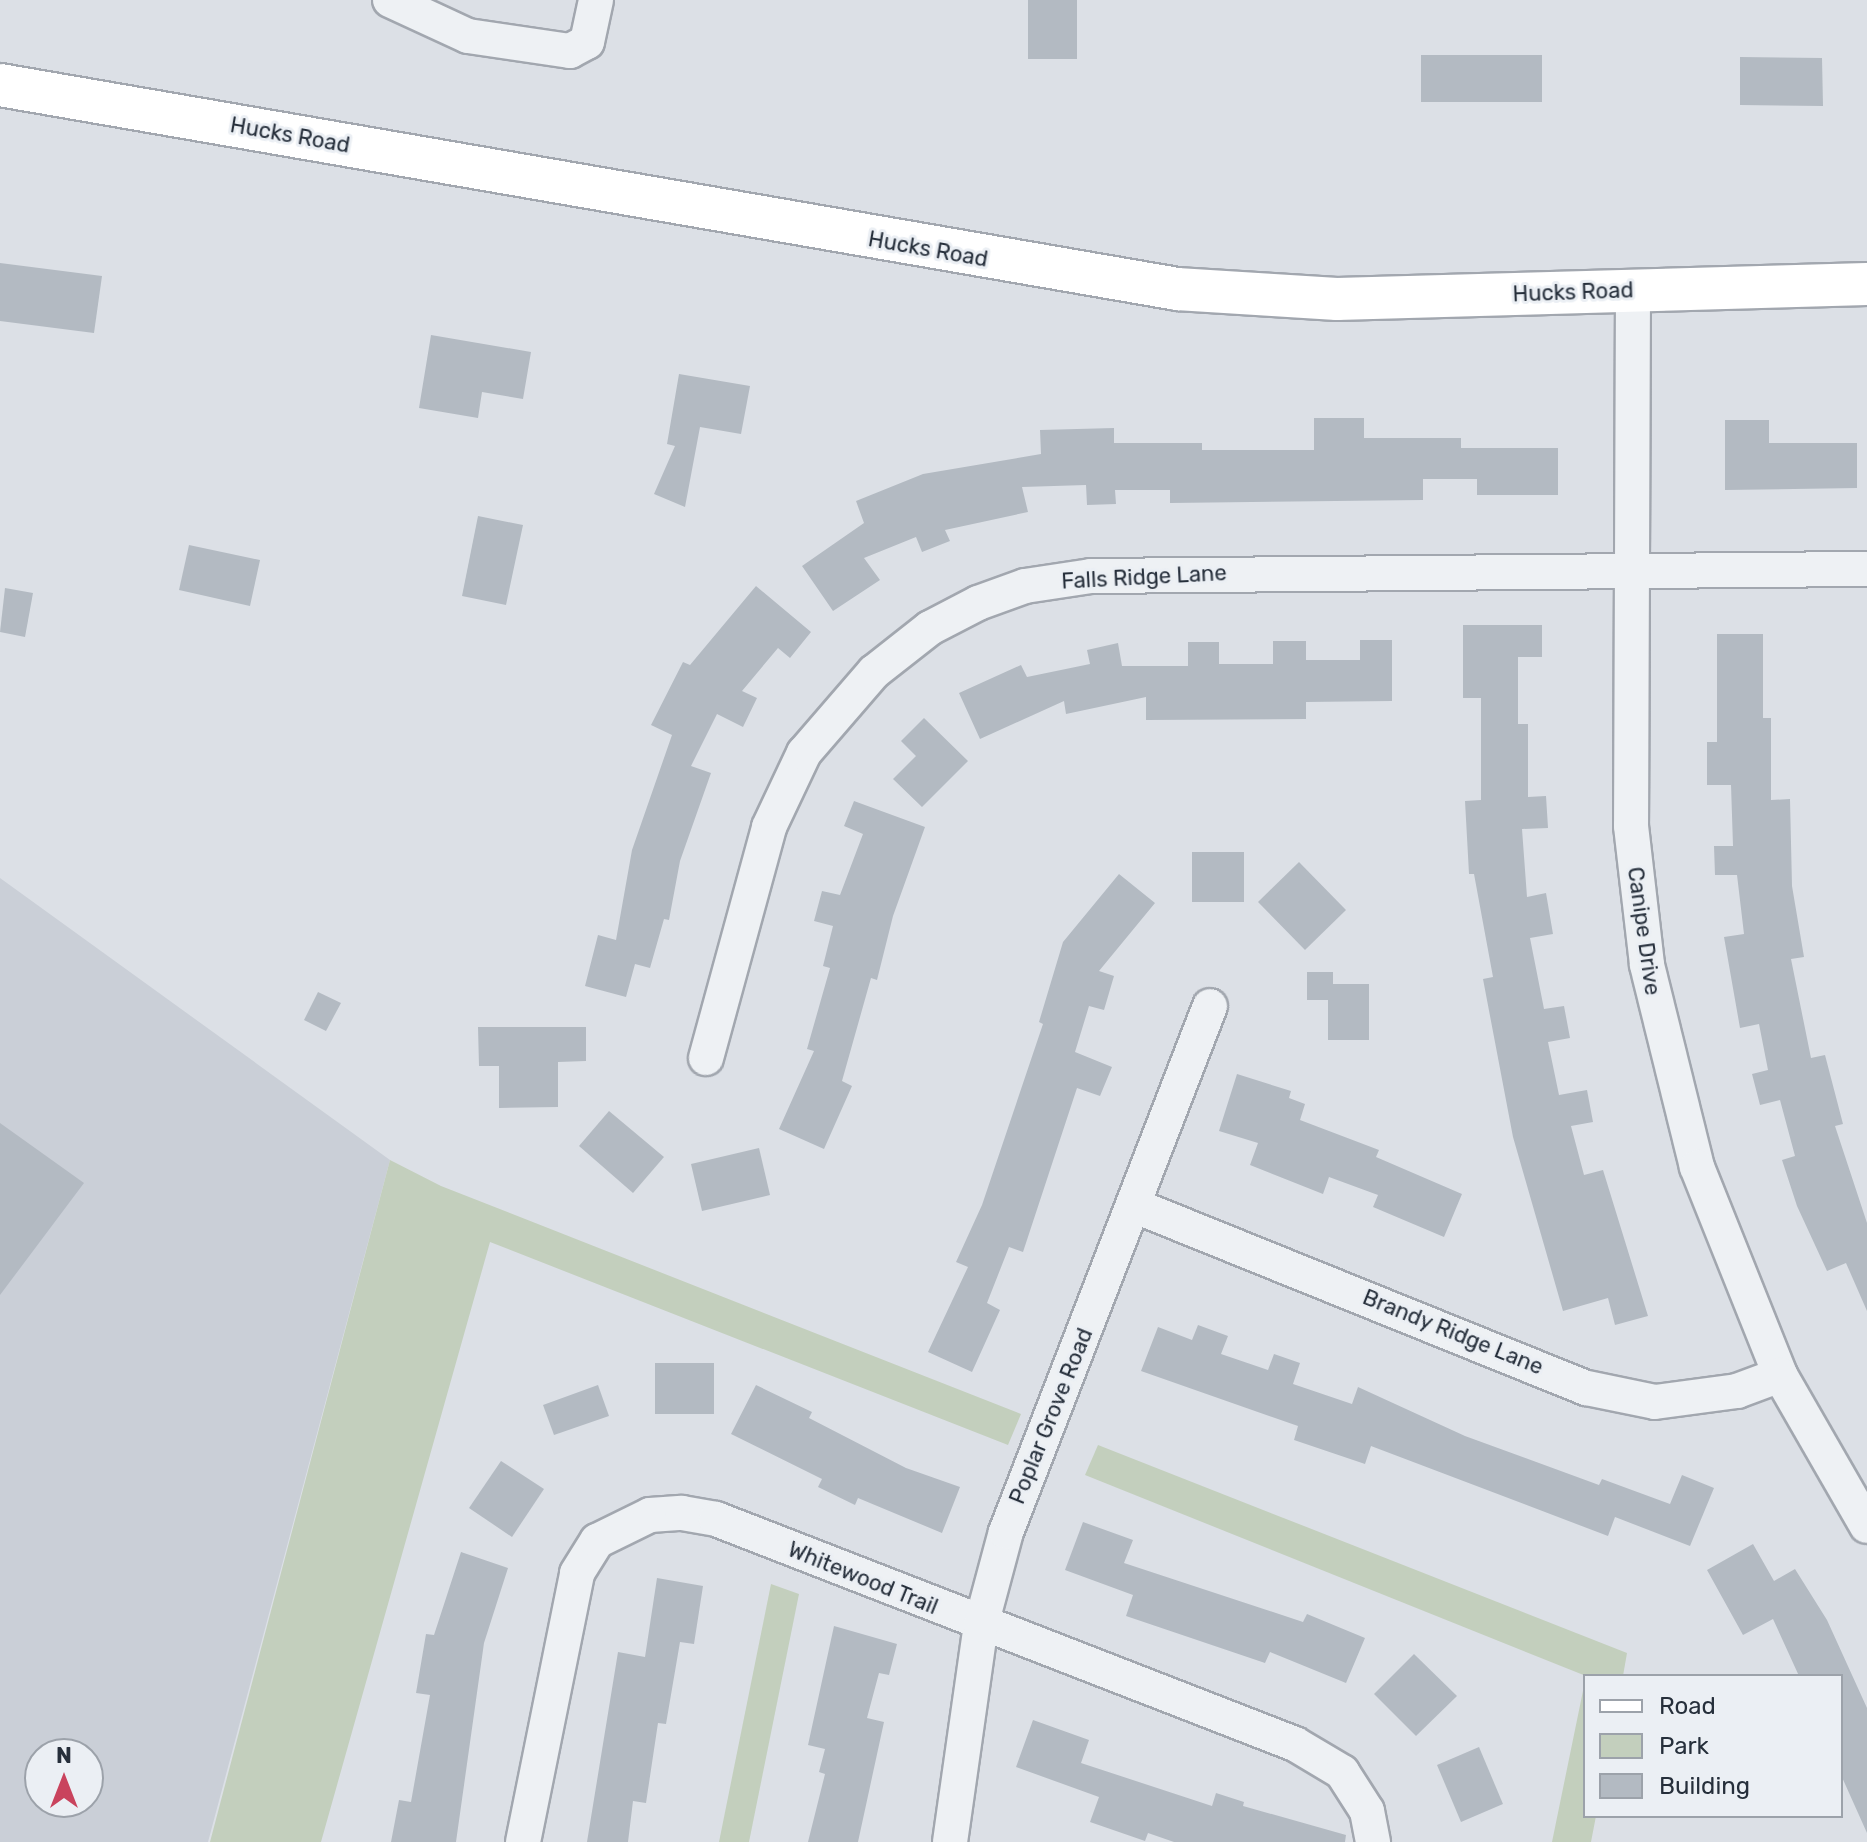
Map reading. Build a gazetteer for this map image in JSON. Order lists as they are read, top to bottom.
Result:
{
  "streets": {
    "main road": ["Hucks Road"],
    "street": [
      "Falls Ridge Lane",
      "Canipe Drive",
      "Brandy Ridge Lane",
      "Poplar Grove Road",
      "Whitewood Trail"
    ]
  },
  "crossings": [
    ["Hucks Road", "Canipe Drive"],
    ["Falls Ridge Lane", "Canipe Drive"],
    ["Canipe Drive", "Brandy Ridge Lane"],
    ["Brandy Ridge Lane", "Poplar Grove Road"],
    ["Poplar Grove Road", "Whitewood Trail"]
  ],
  "legend": ["Road", "Park", "Building"],
  "north": "top"
}
